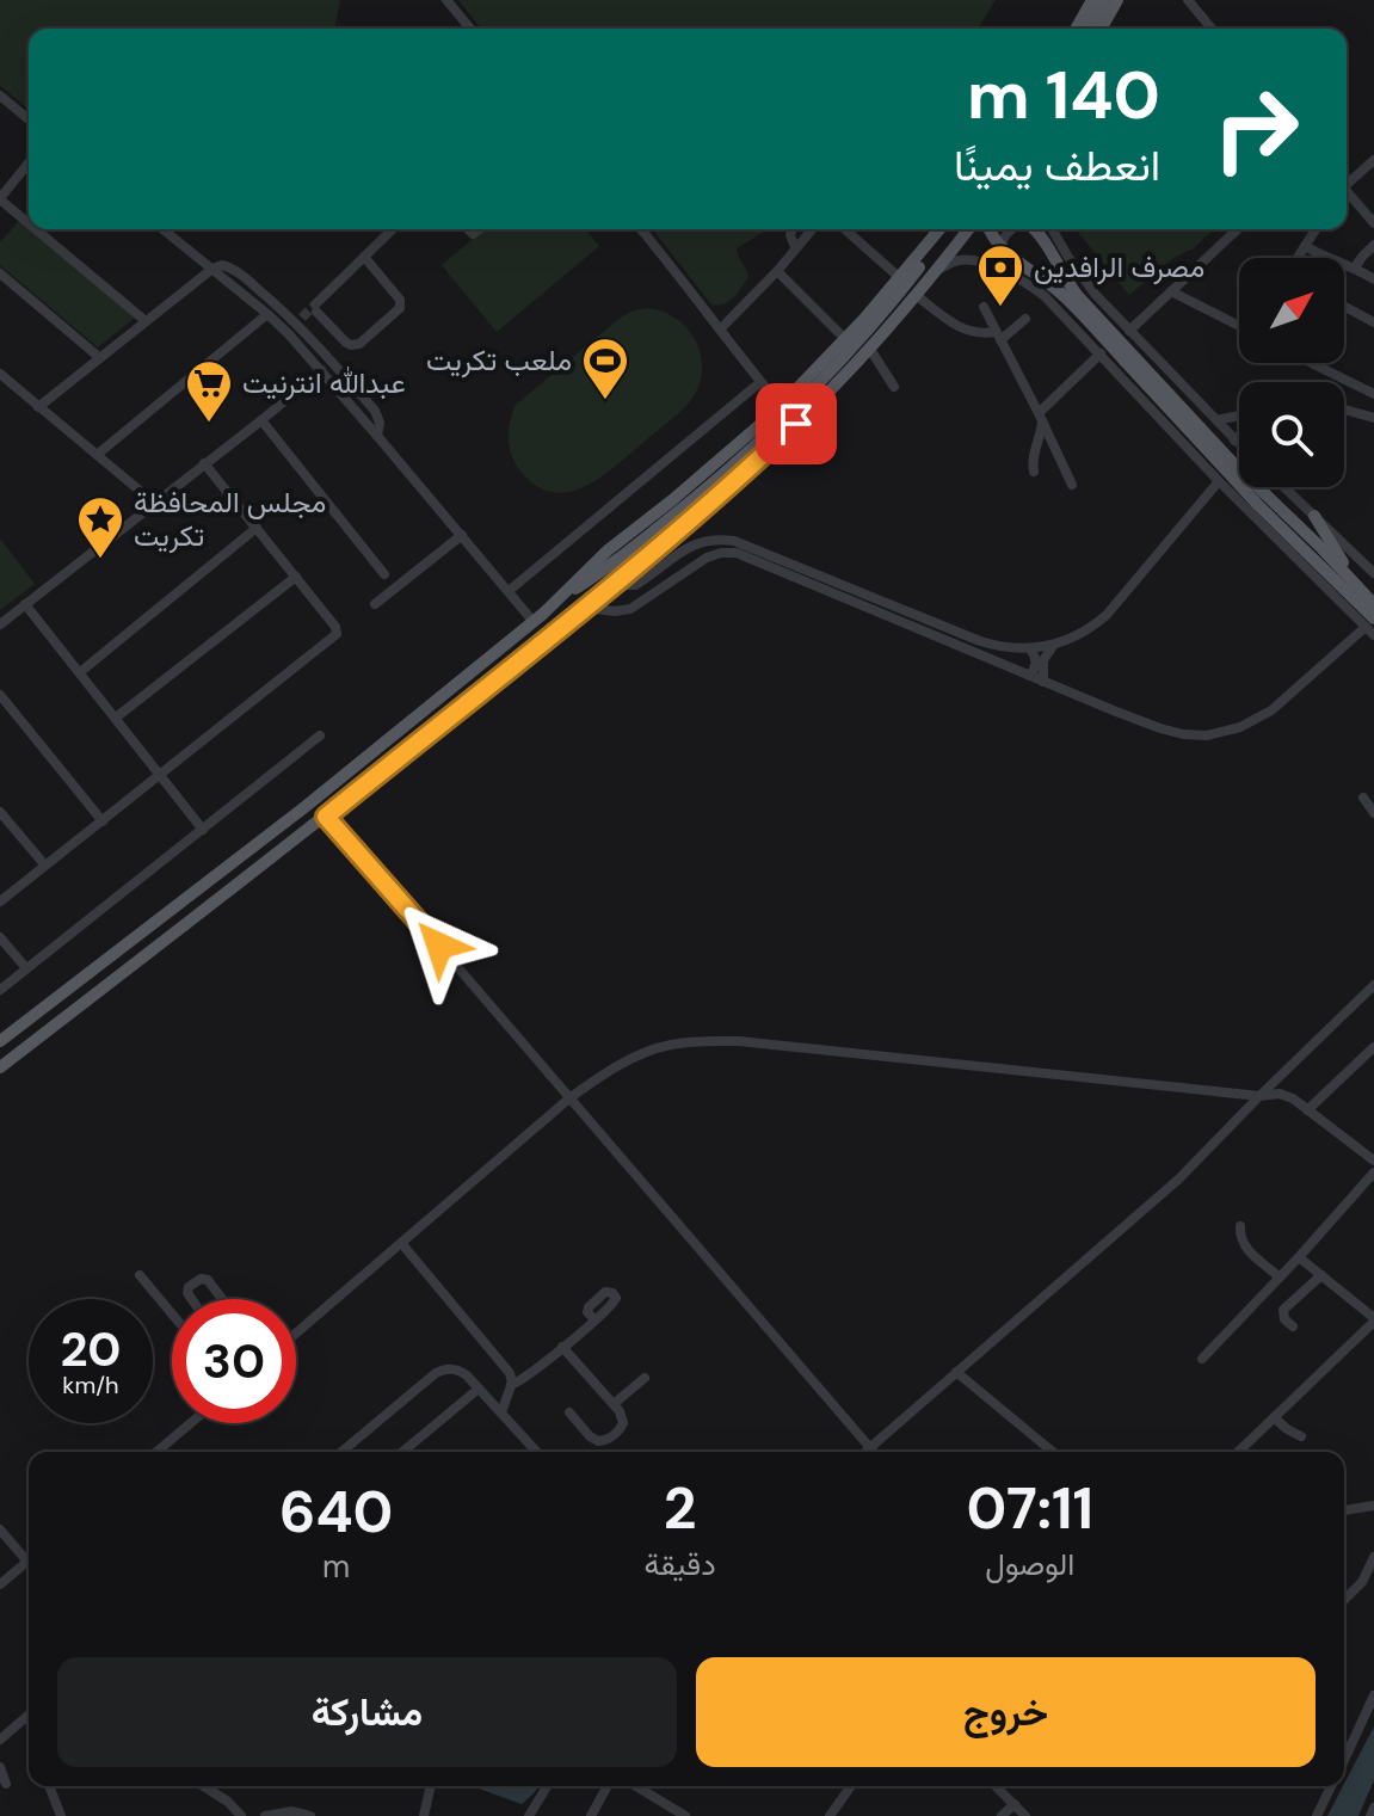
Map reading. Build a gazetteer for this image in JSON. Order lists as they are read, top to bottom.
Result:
{
  "places": {
    "bank": ["مصرف الرافدين"],
    "sports": ["ملعب تكريت"],
    "supermarket": ["عبدالله انترنيت"],
    "place": ["مجلس المحافظة تكريت"]
  },
  "north": "top right",
  "page": {
    "turn": ["140 m", "انعطف يمينًا"],
    "speed": "20 km/h",
    "limit": "30",
    "eta": [
      "07:11",
      "الوصول",
      "2",
      "دقيقة",
      "640",
      "m"
    ],
    "buttons": ["خروج", "مشاركة"]
  }
}
